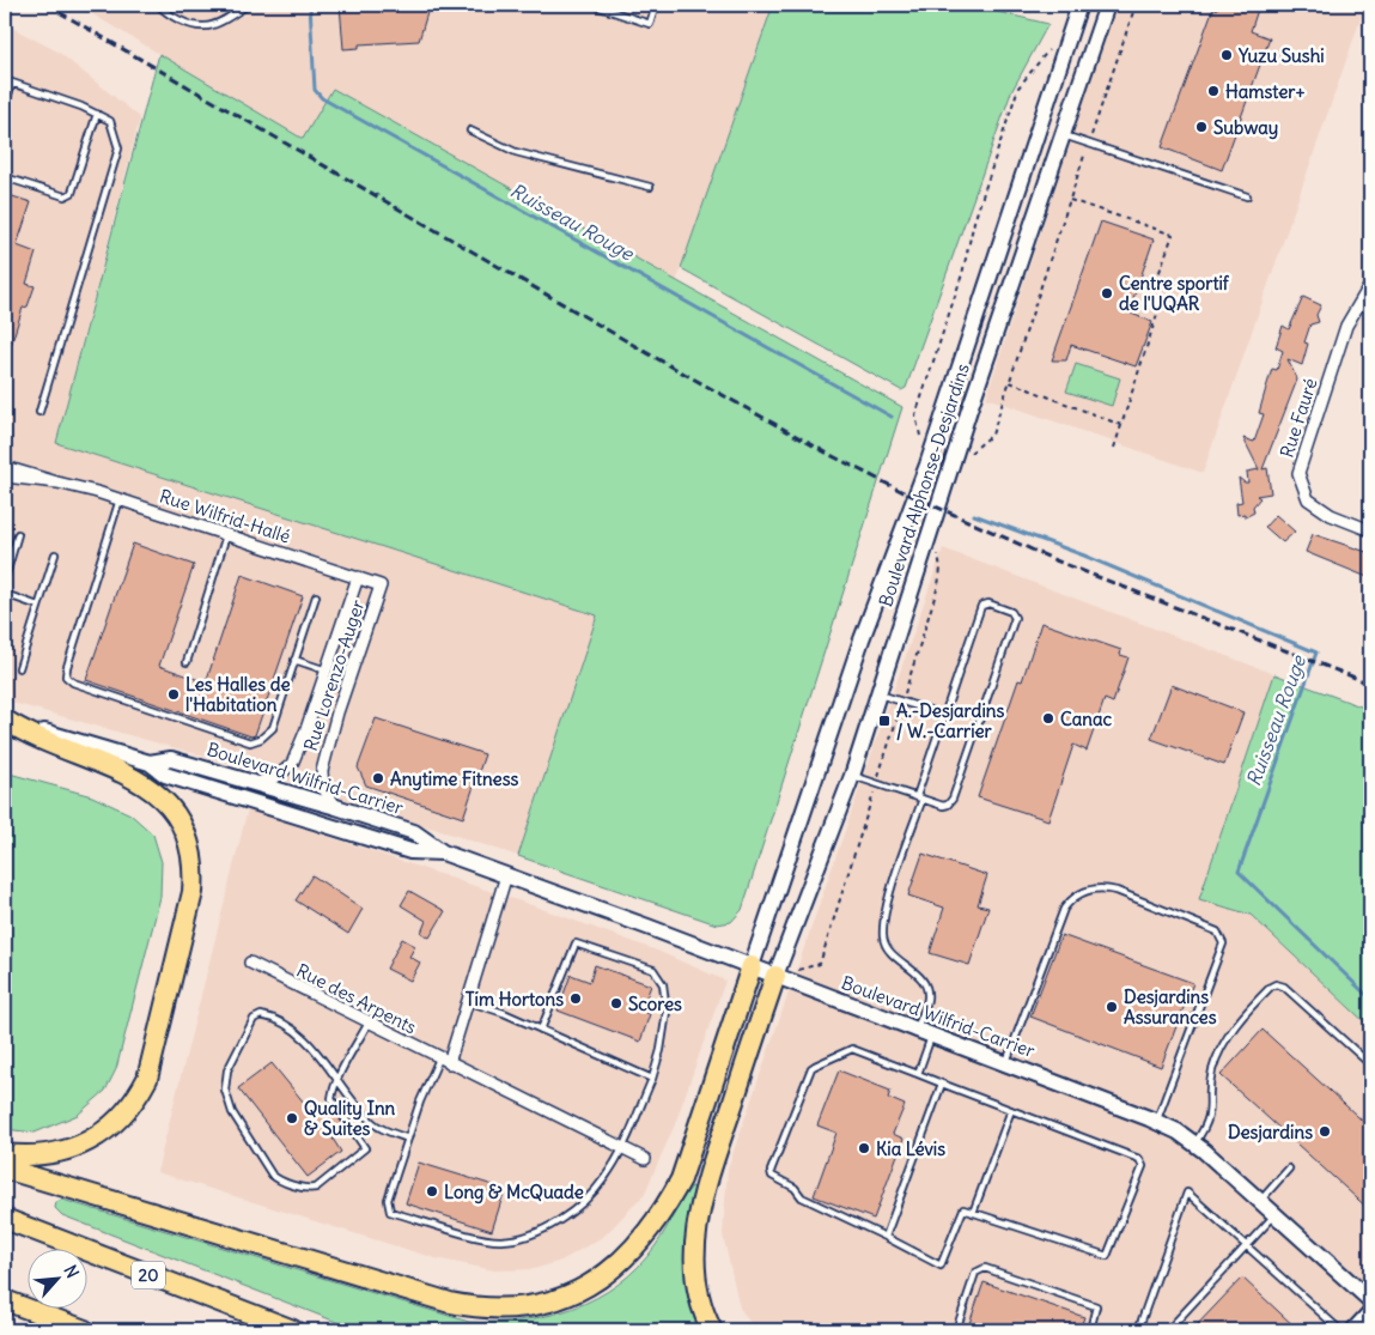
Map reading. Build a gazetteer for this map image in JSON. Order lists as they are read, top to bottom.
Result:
{
  "streets": {
    "highway": ["20"],
    "main road": ["Boulevard Alphonse-Desjardins", "Boulevard Wilfrid-Carrier"],
    "street": [
      "Rue Fauré",
      "Rue Wilfrid-Hallé",
      "Rue Lorenzo-Auger",
      "Rue des Arpents"
    ]
  },
  "crossings": [
    ["Boulevard Alphonse-Desjardins", "Boulevard Wilfrid-Carrier"],
    ["Rue Wilfrid-Hallé", "Rue Lorenzo-Auger"],
    ["Rue Lorenzo-Auger", "Boulevard Wilfrid-Carrier"]
  ],
  "water": ["Ruisseau Rouge"],
  "places": {
    "other": [
      "Yuzu Sushi",
      "Hamster+",
      "Subway",
      "Centre sportif de l'UQAR",
      "Les Halles de l'Habitation",
      "Canac",
      "Anytime Fitness",
      "Tim Hortons",
      "Scores",
      "Desjardins Assurances",
      "Quality Inn & Suites",
      "Desjardins",
      "Kia Lévis",
      "Long & McQuade"
    ],
    "transit": ["A.-Desjardins / W.-Carrier"]
  },
  "north": "top right"
}
